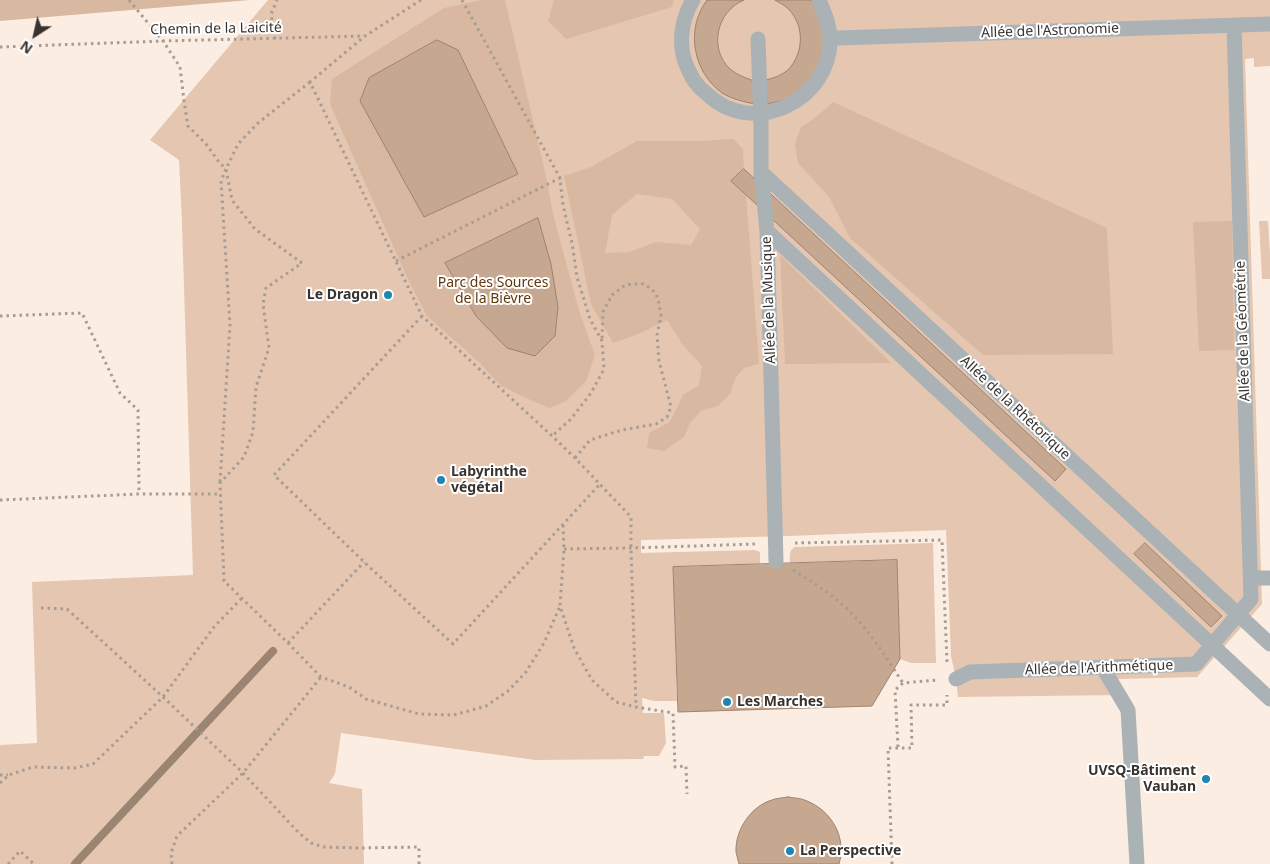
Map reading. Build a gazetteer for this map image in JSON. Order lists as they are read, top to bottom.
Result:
{
  "streets": {
    "street": [
      "Allée de l'Astronomie",
      "Allée de la Musique",
      "Allée de la Géométrie",
      "Allée de la Rhétorique",
      "Allée de l'Arithmétique"
    ],
    "path": ["Chemin de la Laicité"]
  },
  "crossings": [
    ["Allée de l'Astronomie", "Allée de la Géométrie"],
    ["Allée de la Musique", "Allée de la Rhétorique"],
    ["Allée de la Géométrie", "Allée de la Rhétorique"],
    ["Allée de la Géométrie", "Allée de l'Arithmétique"]
  ],
  "parks": ["Parc des Sources de la Bièvre"],
  "places": [
    "Le Dragon",
    "Labyrinthe végétal",
    "Les Marches",
    "UVSQ-Bâtiment Vauban",
    "La Perspective"
  ],
  "north": "bottom left"
}
